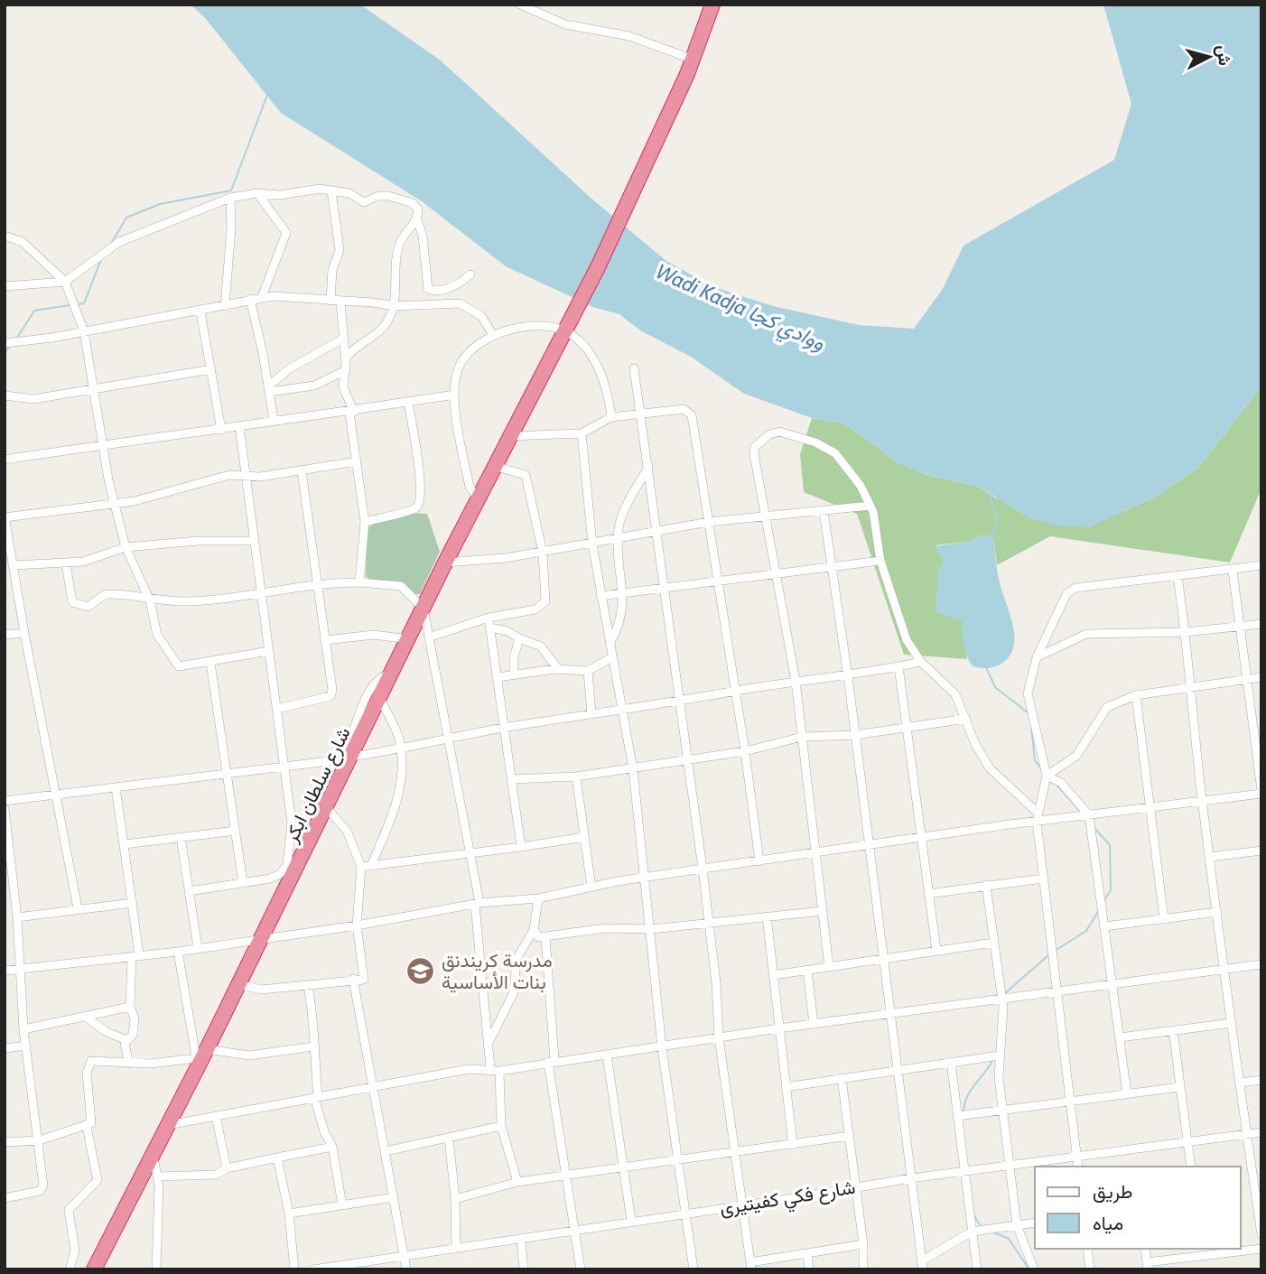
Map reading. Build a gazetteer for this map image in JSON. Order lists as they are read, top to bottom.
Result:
{
  "streets": {
    "highway": ["شارع سلطان ابكر"],
    "street": ["شارع فكي كفيتيرى"]
  },
  "water": ["Wadi Kadja ووادي كجا"],
  "places": {
    "school or university": ["مدرسة كريندنق بنات الأساسية"]
  },
  "legend": ["طريق", "مياه"],
  "north": "right"
}
